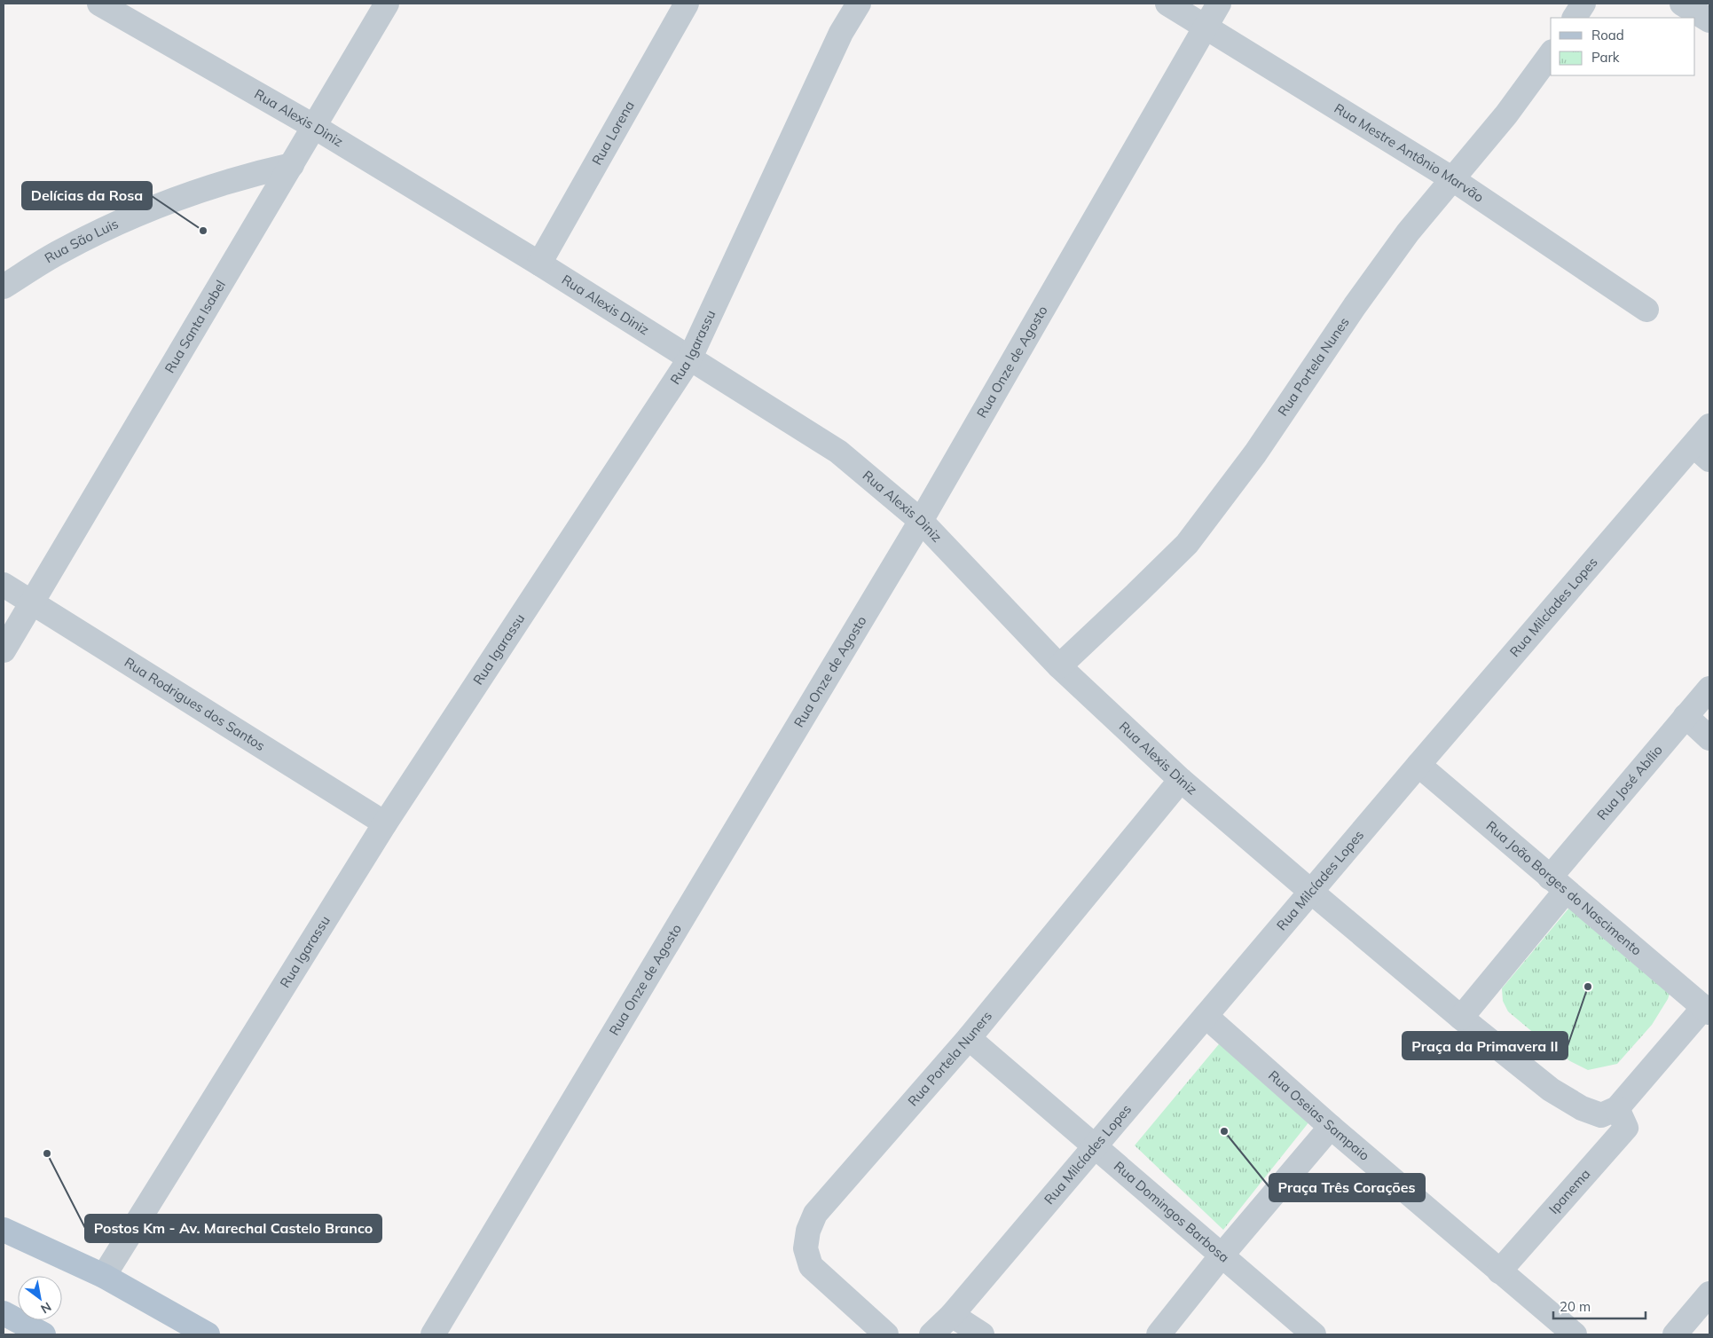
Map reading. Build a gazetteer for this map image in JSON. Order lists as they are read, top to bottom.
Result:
{
  "streets": {
    "street": [
      "Rua Alexis Diniz",
      "Rua Lorena",
      "Rua Mestre Antônio Marvão",
      "Rua São Luis",
      "Rua Santa Isabel",
      "Rua Igarassu",
      "Rua Onze de Agosto",
      "Rua Portela Nunes",
      "Rua Milcíades Lopes",
      "Rua Rodrigues dos Santos",
      "Rua José Abílio",
      "Rua João Borges do Nascimento",
      "Rua Portela Nuners",
      "Rua Oseias Sampaio",
      "Ipanema",
      "Rua Domingos Barbosa"
    ]
  },
  "crossings": [
    ["Rua Alexis Diniz", "Rua Lorena"],
    ["Rua Alexis Diniz", "Rua Santa Isabel"],
    ["Rua Alexis Diniz", "Rua Igarassu"],
    ["Rua Alexis Diniz", "Rua Onze de Agosto"],
    ["Rua Alexis Diniz", "Rua Portela Nunes"],
    ["Rua Alexis Diniz", "Rua Milcíades Lopes"],
    ["Rua Alexis Diniz", "Rua José Abílio"],
    ["Rua Alexis Diniz", "Rua Portela Nuners"],
    ["Rua Alexis Diniz", "Ipanema"],
    ["Rua Mestre Antônio Marvão", "Rua Onze de Agosto"],
    ["Rua Mestre Antônio Marvão", "Rua Portela Nunes"],
    ["Rua São Luis", "Rua Santa Isabel"],
    ["Rua Santa Isabel", "Rua Rodrigues dos Santos"],
    ["Rua Igarassu", "Rua Rodrigues dos Santos"],
    ["Rua Milcíades Lopes", "Rua João Borges do Nascimento"],
    ["Rua Milcíades Lopes", "Rua Oseias Sampaio"],
    ["Rua Milcíades Lopes", "Rua Domingos Barbosa"],
    ["Rua José Abílio", "Rua João Borges do Nascimento"],
    ["Rua Portela Nuners", "Rua Domingos Barbosa"],
    ["Rua Oseias Sampaio", "Ipanema"]
  ],
  "places": [
    "Delícias da Rosa",
    "Praça da Primavera II",
    "Praça Três Corações",
    "Postos Km - Av. Marechal Castelo Branco"
  ],
  "legend": ["Road", "Park"],
  "scale_bar": "20 m",
  "north": "bottom right"
}
